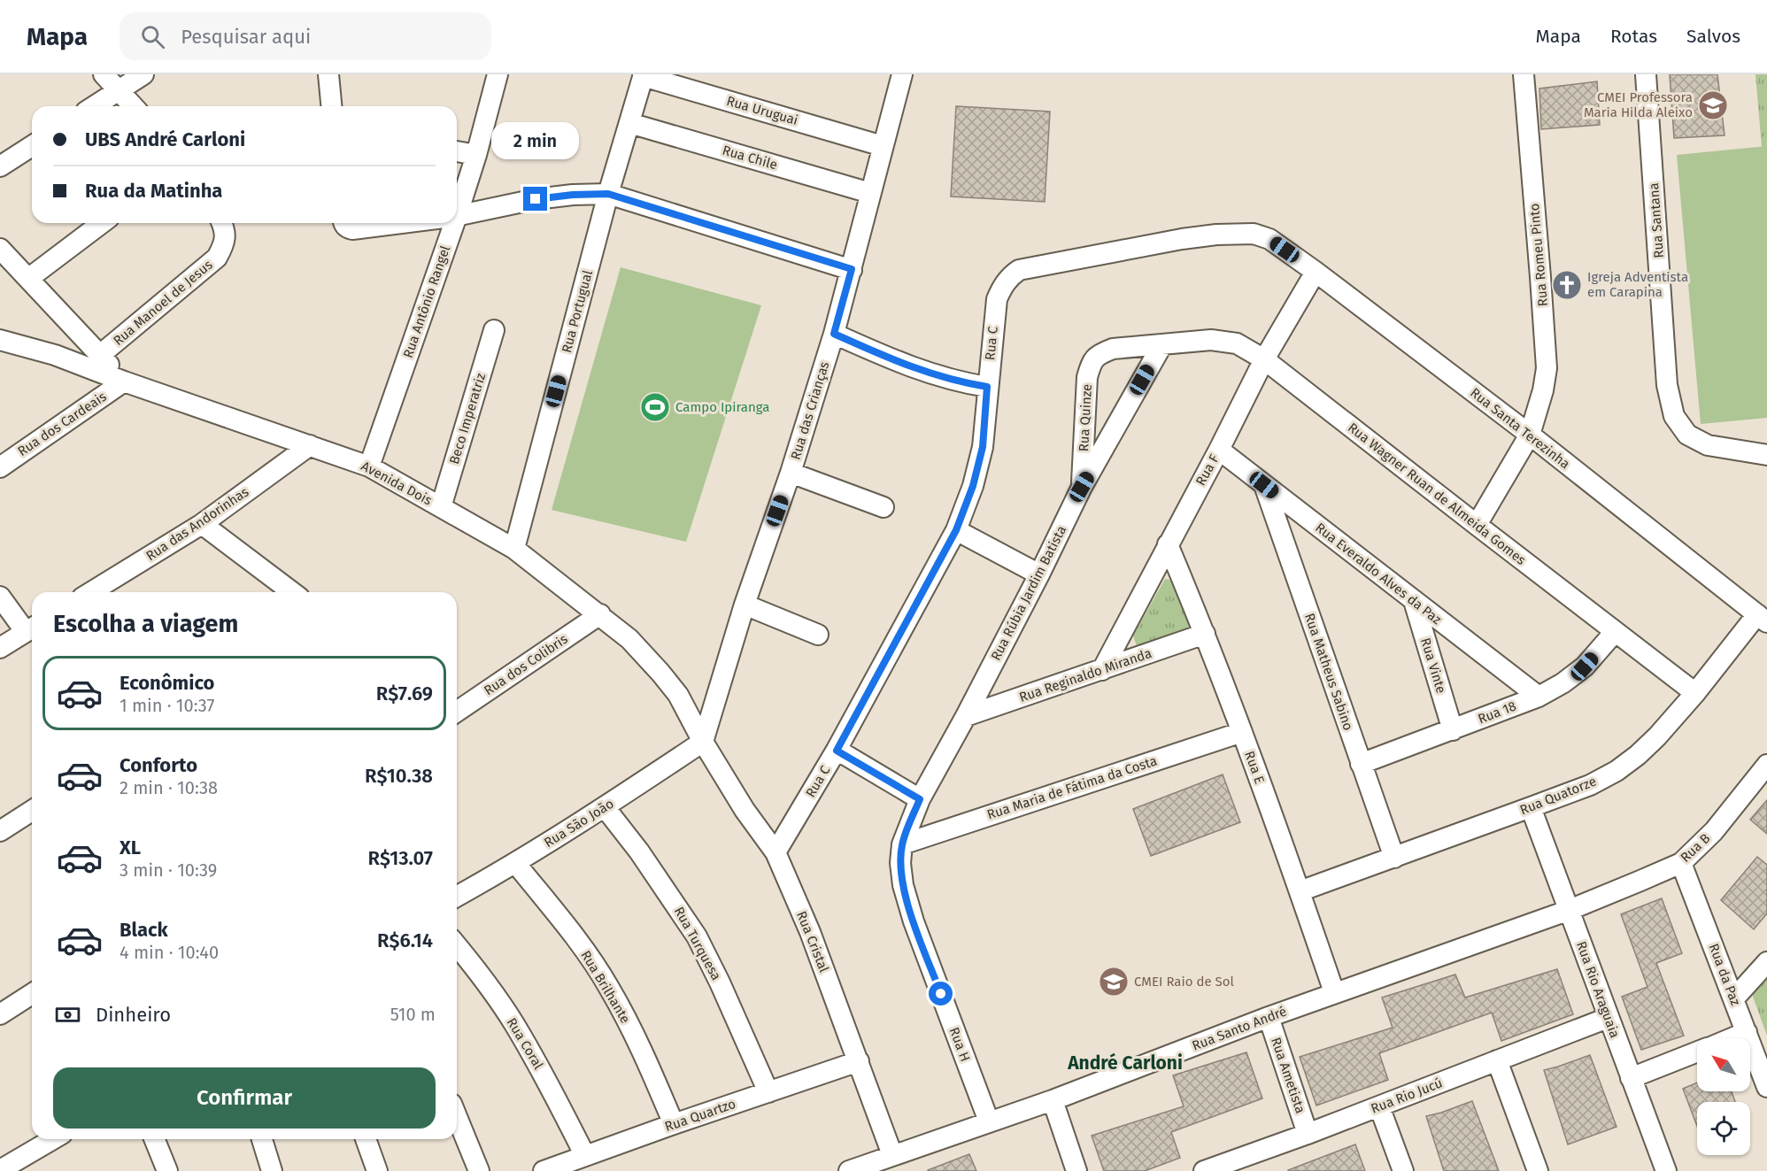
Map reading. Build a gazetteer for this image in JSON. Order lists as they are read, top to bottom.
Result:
{
  "streets": {
    "street": [
      "Rua Uruguai",
      "Rua Chile",
      "Rua Santana",
      "Rua Romeu Pinto",
      "Rua Antônio Rangel",
      "Rua Manoel de Jesus",
      "Rua Portugual",
      "Rua C",
      "Rua das Crianças",
      "Rua Quinze",
      "Beco Imperatriz",
      "Rua dos Cardeais",
      "Rua Santa Terezinha",
      "Rua F",
      "Avenida Dois",
      "Rua Wagner Ruan de Almeida Gomes",
      "Rua das Andorinhas",
      "Rua Everaldo Alves da Paz",
      "Rua Rúbia Jardim Batista",
      "Rua dos Colibris",
      "Rua Vinte",
      "Rua Matheus Sabino",
      "Rua Reginaldo Miranda",
      "Rua 18",
      "Rua E",
      "Rua Maria de Fátima da Costa",
      "Rua Quatorze",
      "Rua São João",
      "Rua B",
      "Rua Cristal",
      "Rua Turquesa",
      "Rua da Paz",
      "Rua Brilhante",
      "Rua Rio Araguaia",
      "Rua Santo André",
      "Rua Coral",
      "Rua H",
      "Rua Ametista",
      "Rua Rio Jucú",
      "Rua Quartzo"
    ]
  },
  "crossings": [
    ["Rua Uruguai", "Rua Portugual"],
    ["Rua Uruguai", "Rua das Crianças"],
    ["Rua Chile", "Rua Portugual"],
    ["Rua Chile", "Rua das Crianças"],
    ["Rua Romeu Pinto", "Rua Santa Terezinha"],
    ["Rua Romeu Pinto", "Rua Wagner Ruan de Almeida Gomes"],
    ["Rua Antônio Rangel", "Avenida Dois"],
    ["Rua Manoel de Jesus", "Avenida Dois"],
    ["Rua Portugual", "Avenida Dois"],
    ["Rua C", "Rua Santa Terezinha"],
    ["Rua C", "Rua Cristal"],
    ["Rua das Crianças", "Avenida Dois"],
    ["Rua das Crianças", "Rua São João"],
    ["Rua das Crianças", "Rua Cristal"],
    ["Rua Quinze", "Rua Wagner Ruan de Almeida Gomes"],
    ["Rua Quinze", "Rua Rúbia Jardim Batista"],
    ["Beco Imperatriz", "Avenida Dois"],
    ["Rua dos Cardeais", "Avenida Dois"],
    ["Rua Santa Terezinha", "Rua F"],
    ["Rua Santa Terezinha", "Rua Quatorze"],
    ["Rua F", "Rua Wagner Ruan de Almeida Gomes"],
    ["Rua F", "Rua Everaldo Alves da Paz"],
    ["Rua F", "Rua Reginaldo Miranda"],
    ["Rua F", "Rua E"],
    ["Avenida Dois", "Rua das Andorinhas"],
    ["Avenida Dois", "Rua dos Colibris"],
    ["Avenida Dois", "Rua São João"],
    ["Avenida Dois", "Rua Cristal"],
    ["Rua Wagner Ruan de Almeida Gomes", "Rua Rúbia Jardim Batista"],
    ["Rua Wagner Ruan de Almeida Gomes", "Rua 18"],
    ["Rua Wagner Ruan de Almeida Gomes", "Rua Quatorze"],
    ["Rua Everaldo Alves da Paz", "Rua Vinte"],
    ["Rua Everaldo Alves da Paz", "Rua Matheus Sabino"],
    ["Rua Everaldo Alves da Paz", "Rua 18"],
    ["Rua Rúbia Jardim Batista", "Rua Reginaldo Miranda"],
    ["Rua Rúbia Jardim Batista", "Rua Maria de Fátima da Costa"],
    ["Rua Rúbia Jardim Batista", "Rua H"],
    ["Rua Vinte", "Rua 18"],
    ["Rua Matheus Sabino", "Rua 18"],
    ["Rua Matheus Sabino", "Rua Quatorze"],
    ["Rua Reginaldo Miranda", "Rua E"],
    ["Rua E", "Rua Maria de Fátima da Costa"],
    ["Rua E", "Rua Quatorze"],
    ["Rua E", "Rua Santo André"],
    ["Rua Maria de Fátima da Costa", "Rua H"],
    ["Rua Quatorze", "Rua Rio Araguaia"],
    ["Rua São João", "Rua Cristal"],
    ["Rua São João", "Rua Turquesa"],
    ["Rua São João", "Rua Brilhante"],
    ["Rua B", "Rua da Paz"],
    ["Rua B", "Rua Rio Araguaia"],
    ["Rua B", "Rua Santo André"],
    ["Rua Cristal", "Rua Santo André"],
    ["Rua Cristal", "Rua Quartzo"],
    ["Rua Turquesa", "Rua Quartzo"],
    ["Rua Brilhante", "Rua Quartzo"],
    ["Rua Rio Araguaia", "Rua Santo André"],
    ["Rua Rio Araguaia", "Rua Rio Jucú"],
    ["Rua Santo André", "Rua H"],
    ["Rua Santo André", "Rua Ametista"],
    ["Rua Coral", "Rua Quartzo"],
    ["Rua Ametista", "Rua Rio Jucú"]
  ],
  "districts": ["André Carloni"],
  "places": {
    "school or university": ["CMEI Professora Maria Hilda Aleixo", "CMEI Raio de Sol"],
    "church": ["Igreja Adventista em Carapina"],
    "sports": ["Campo Ipiranga"]
  },
  "north": "top left",
  "page": {
    "header": "Mapa",
    "search": "Pesquisar aqui",
    "nav": ["Mapa", "Rotas", "Salvos"],
    "banner": ["UBS André Carloni", "Rua da Matinha"],
    "bubble": "2 min",
    "heading": "Escolha a viagem",
    "list": [
      {
        "name": "Econômico",
        "note": "1 min · 10:37",
        "value": "R$7.69"
      },
      {
        "name": "Conforto",
        "note": "2 min · 10:38",
        "value": "R$10.38"
      },
      {
        "name": "XL",
        "note": "3 min · 10:39",
        "value": "R$13.07"
      },
      {
        "name": "Black",
        "note": "4 min · 10:40",
        "value": "R$6.14"
      }
    ],
    "pay": ["Dinheiro", "510 m"],
    "buttons": "Confirmar"
  }
}
